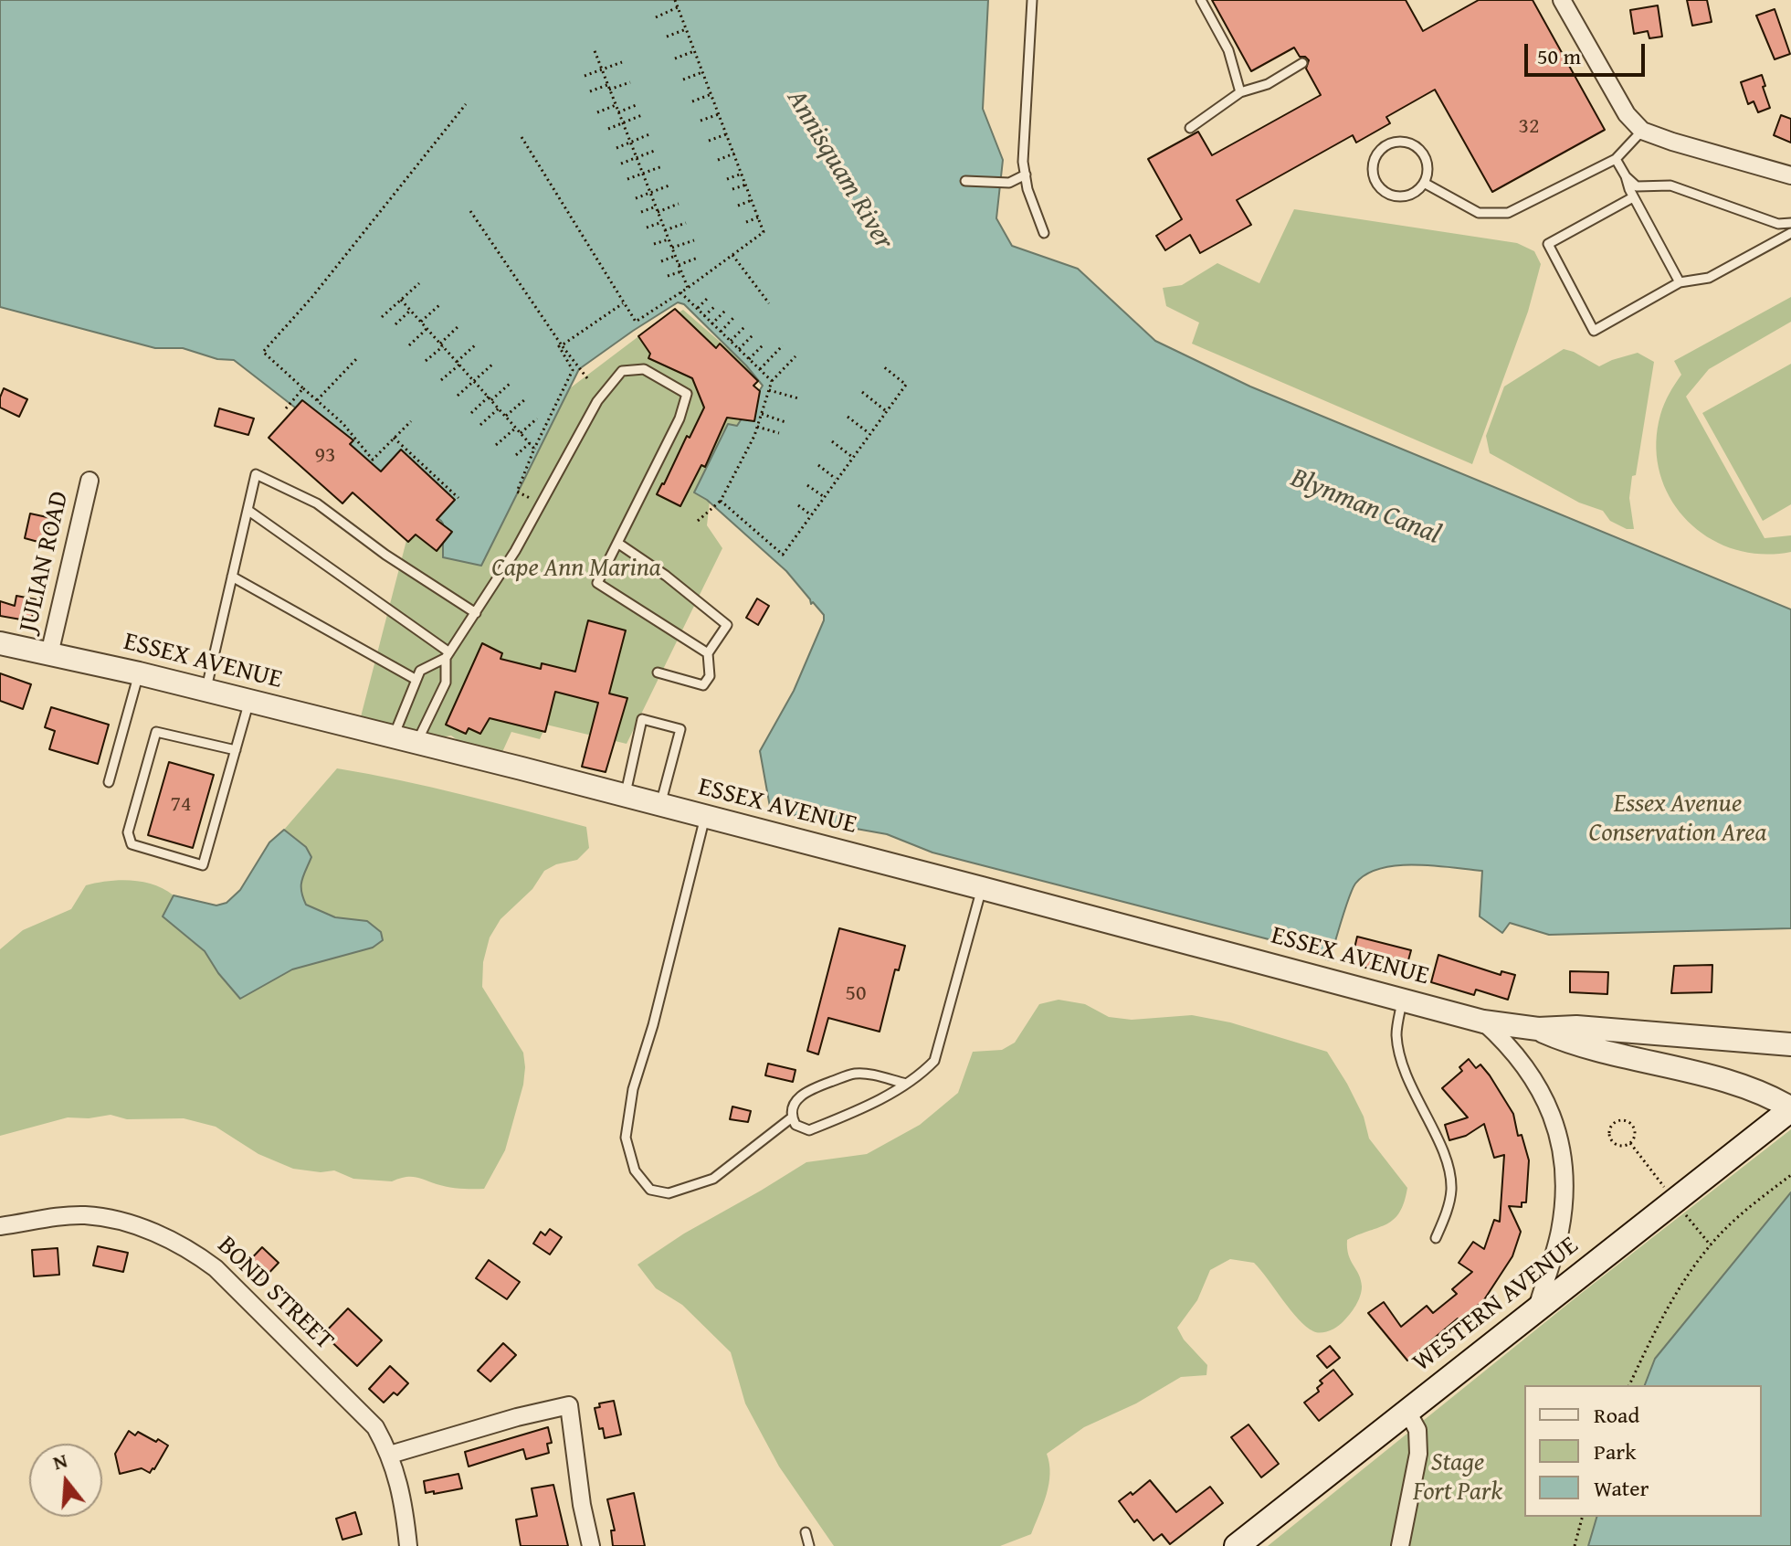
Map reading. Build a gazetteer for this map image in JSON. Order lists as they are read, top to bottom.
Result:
{
  "streets": {
    "main road": ["WESTERN AVENUE"],
    "street": ["JULIAN ROAD", "ESSEX AVENUE", "BOND STREET"]
  },
  "crossings": [
    ["JULIAN ROAD", "ESSEX AVENUE"],
    ["ESSEX AVENUE", "WESTERN AVENUE"]
  ],
  "water": ["Annisquam River", "Blynman Canal"],
  "parks": ["Cape Ann Marina", "Essex Avenue Conservation Area", "Stage Fort Park"],
  "house_numbers": [
    "32",
    "93",
    "74",
    "50"
  ],
  "legend": ["Road", "Park", "Water"],
  "scale_bar": "50 m",
  "north": "top"
}
